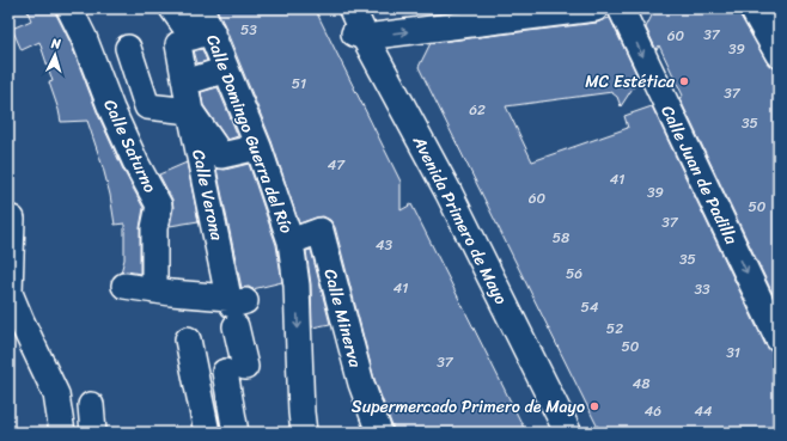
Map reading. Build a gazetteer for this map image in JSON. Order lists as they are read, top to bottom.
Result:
{
  "streets": {
    "street": [
      "Calle Domingo Guerra del Río",
      "Calle Saturno",
      "Calle Juan de Padilla",
      "Calle Verona",
      "Avenida Primero de Mayo",
      "Calle Minerva"
    ]
  },
  "crossings": [
    ["Calle Domingo Guerra del Río", "Calle Minerva"]
  ],
  "one_way": ["Calle Juan de Padilla"],
  "places": ["MC Estética", "Supermercado Primero de Mayo"],
  "house_numbers": [
    "53",
    "37",
    "60",
    "39",
    "51",
    "37",
    "62",
    "35",
    "47",
    "41",
    "39",
    "60",
    "50",
    "37",
    "58",
    "43",
    "35",
    "56",
    "41",
    "33",
    "54",
    "52",
    "50",
    "31",
    "37",
    "48",
    "46",
    "44"
  ],
  "north": "top"
}
